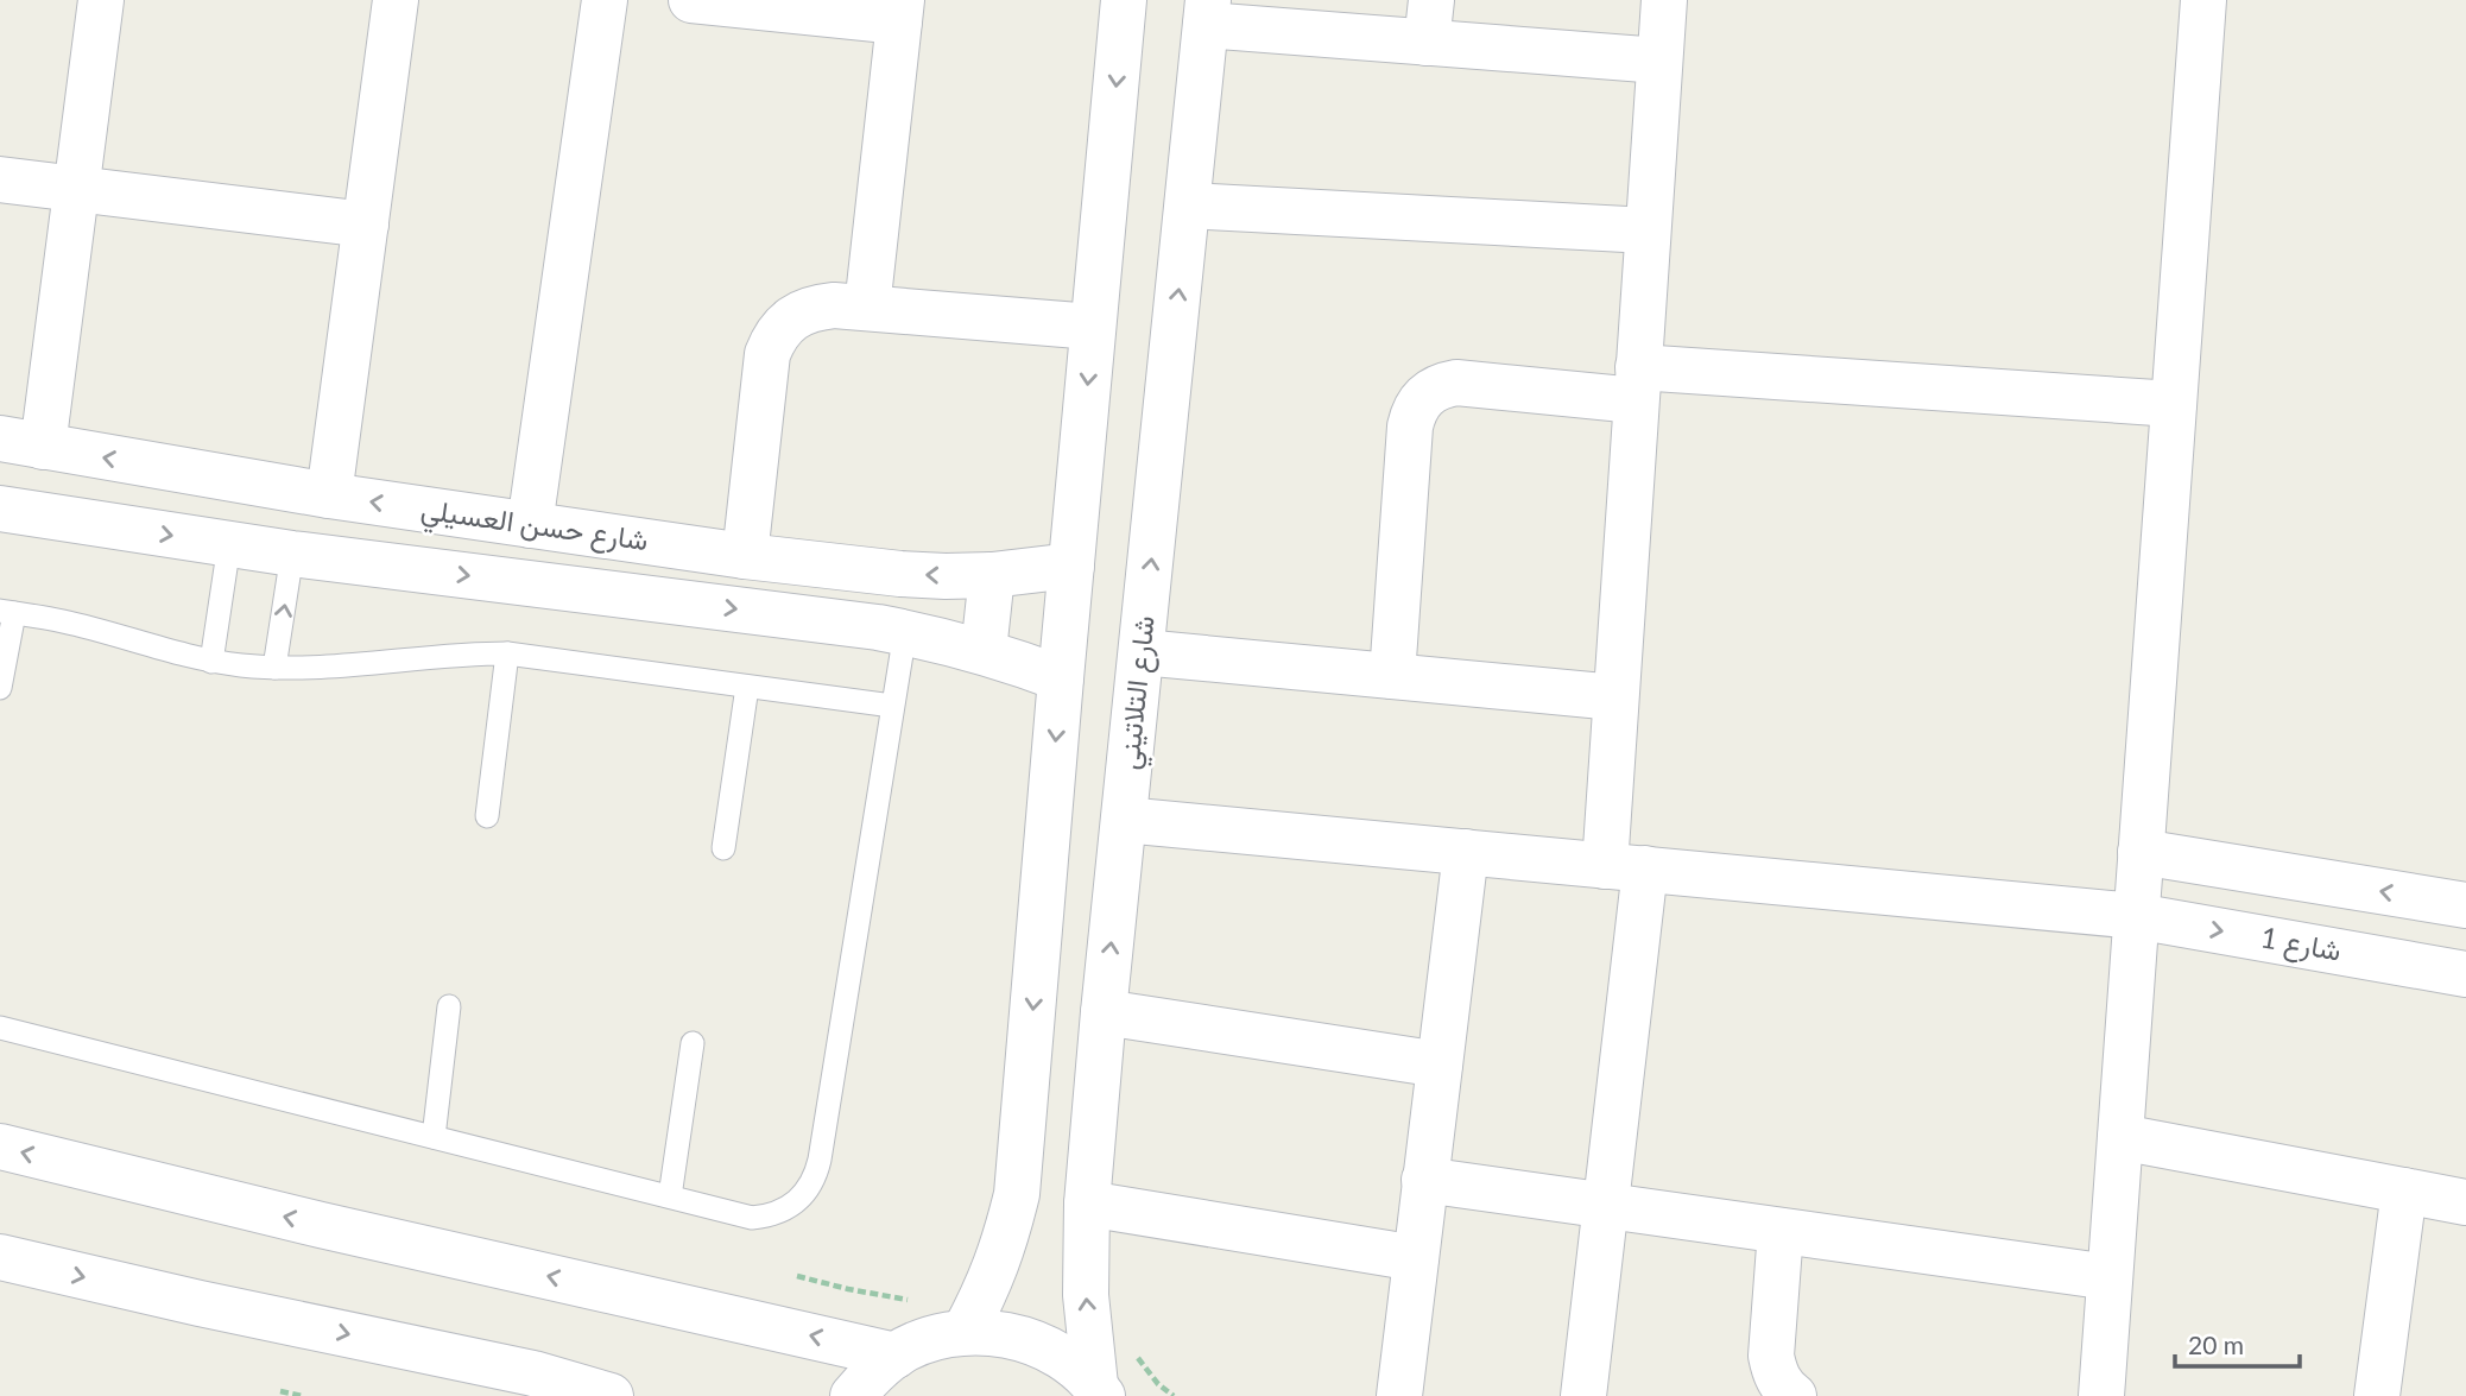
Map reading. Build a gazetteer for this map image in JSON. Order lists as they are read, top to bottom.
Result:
{
  "streets": {
    "street": ["شارع حسن العسيلي", "شارع التلاتيني", "شارع 1"]
  },
  "crossings": [
    ["شارع التلاتيني", "شارع 1"]
  ],
  "scale_bar": "20 m"
}
